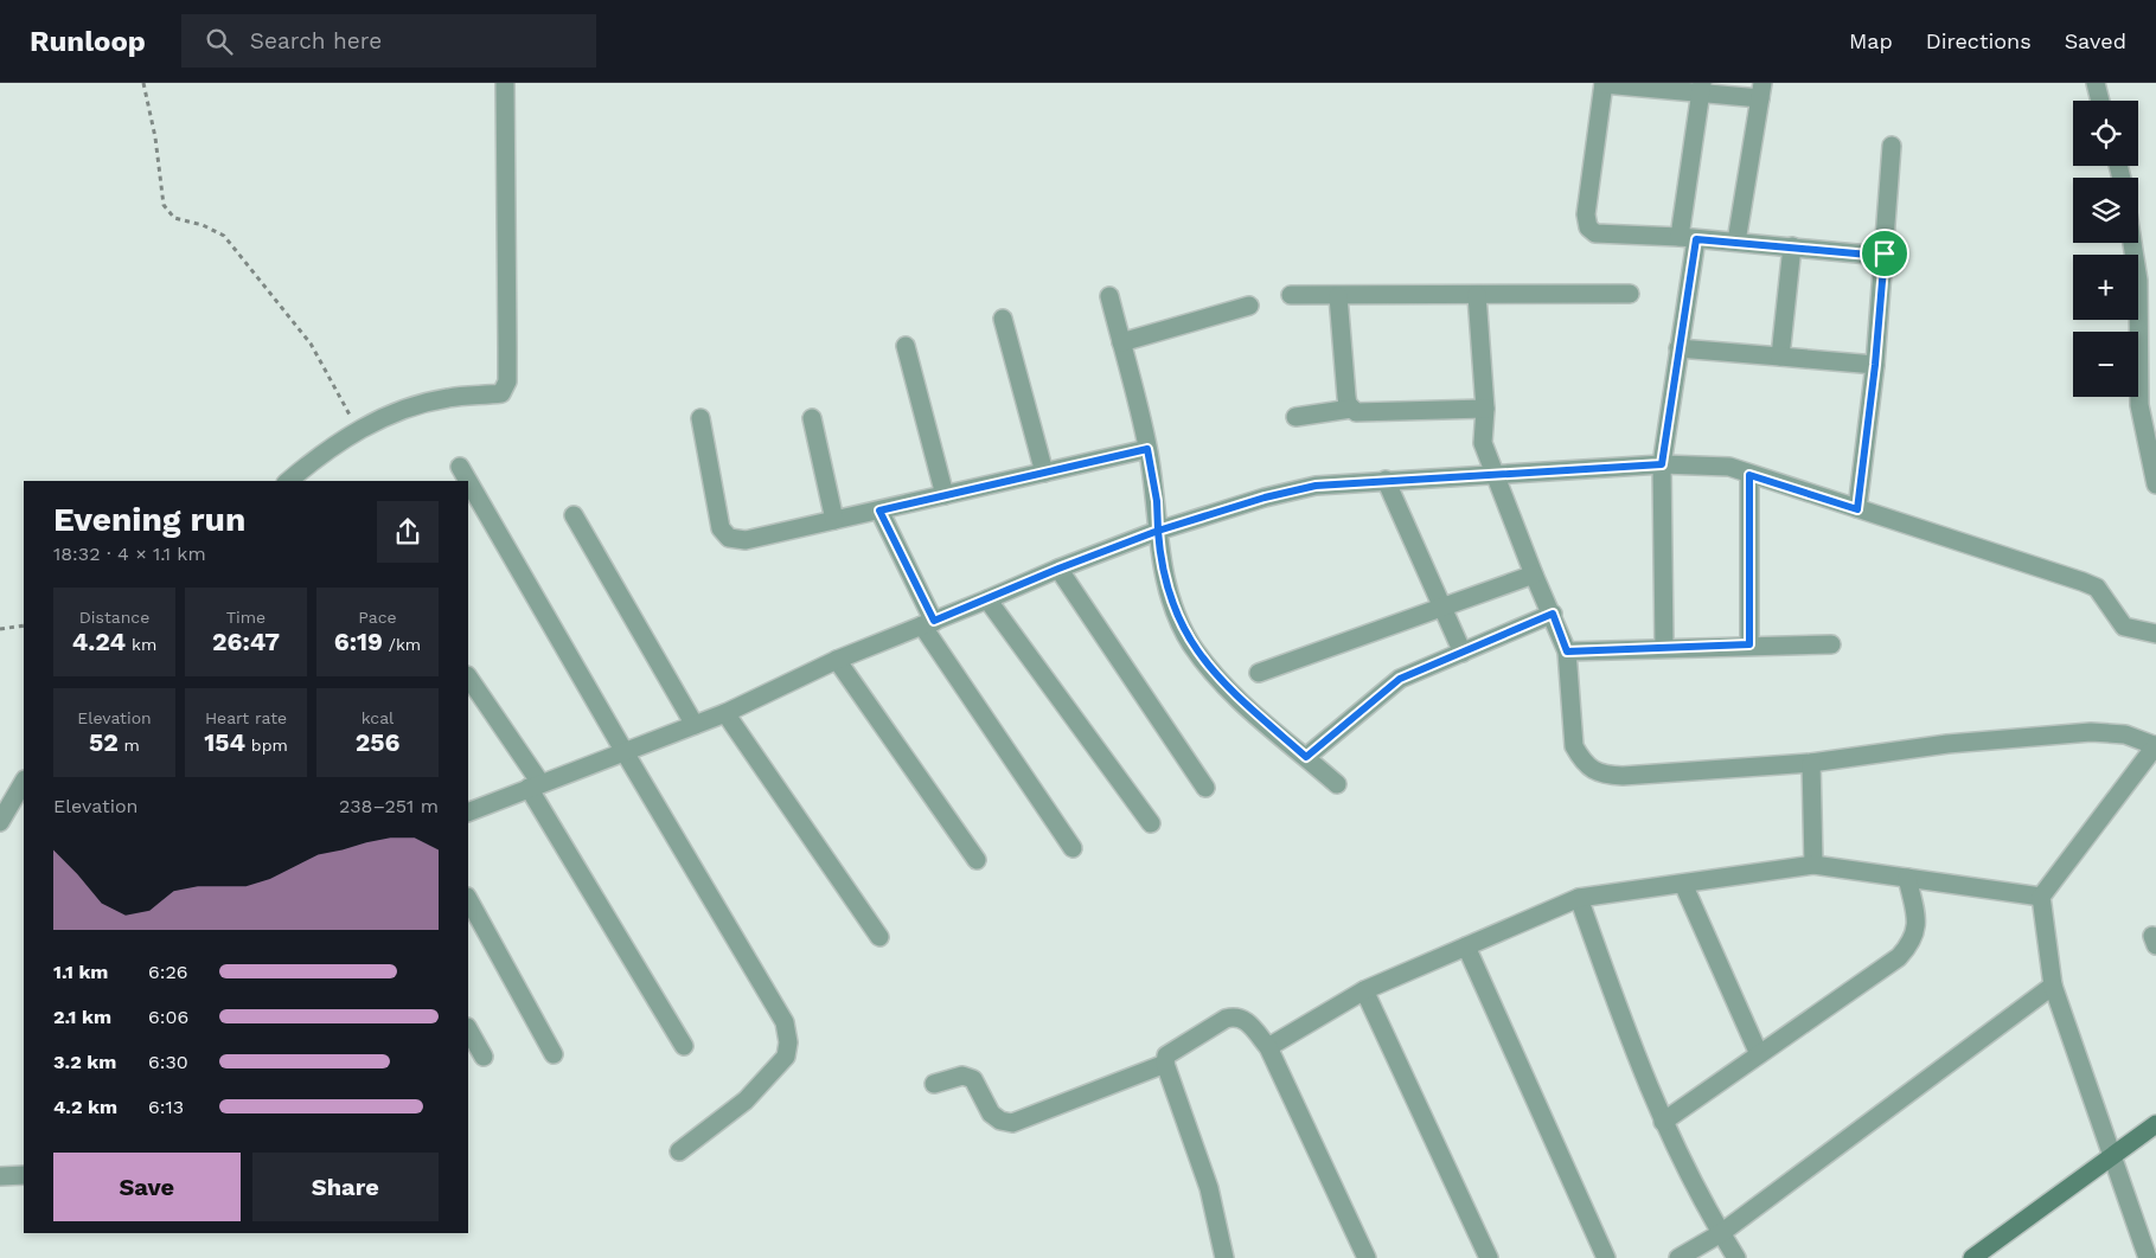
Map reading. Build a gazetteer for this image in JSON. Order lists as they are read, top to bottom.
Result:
{
  "page": {
    "header": "Runloop",
    "search": "Search here",
    "nav": ["Map", "Directions", "Saved"],
    "map_buttons": ["+", "−"],
    "heading": ["Evening run", "18:32 · 4 × 1.1 km"],
    "stats": [
      ["Distance", "4.24 km"],
      ["Time", "26:47"],
      ["Pace", "6:19 /km"],
      ["Elevation", "52 m"],
      ["Heart rate", "154 bpm"],
      ["kcal", "256"]
    ],
    "chart": ["Elevation", "238–251 m"],
    "list": [
      {
        "name": "1.1 km",
        "note": "6:26"
      },
      {
        "name": "2.1 km",
        "note": "6:06"
      },
      {
        "name": "3.2 km",
        "note": "6:30"
      },
      {
        "name": "4.2 km",
        "note": "6:13"
      }
    ],
    "buttons": ["Save", "Share"]
  }
}
